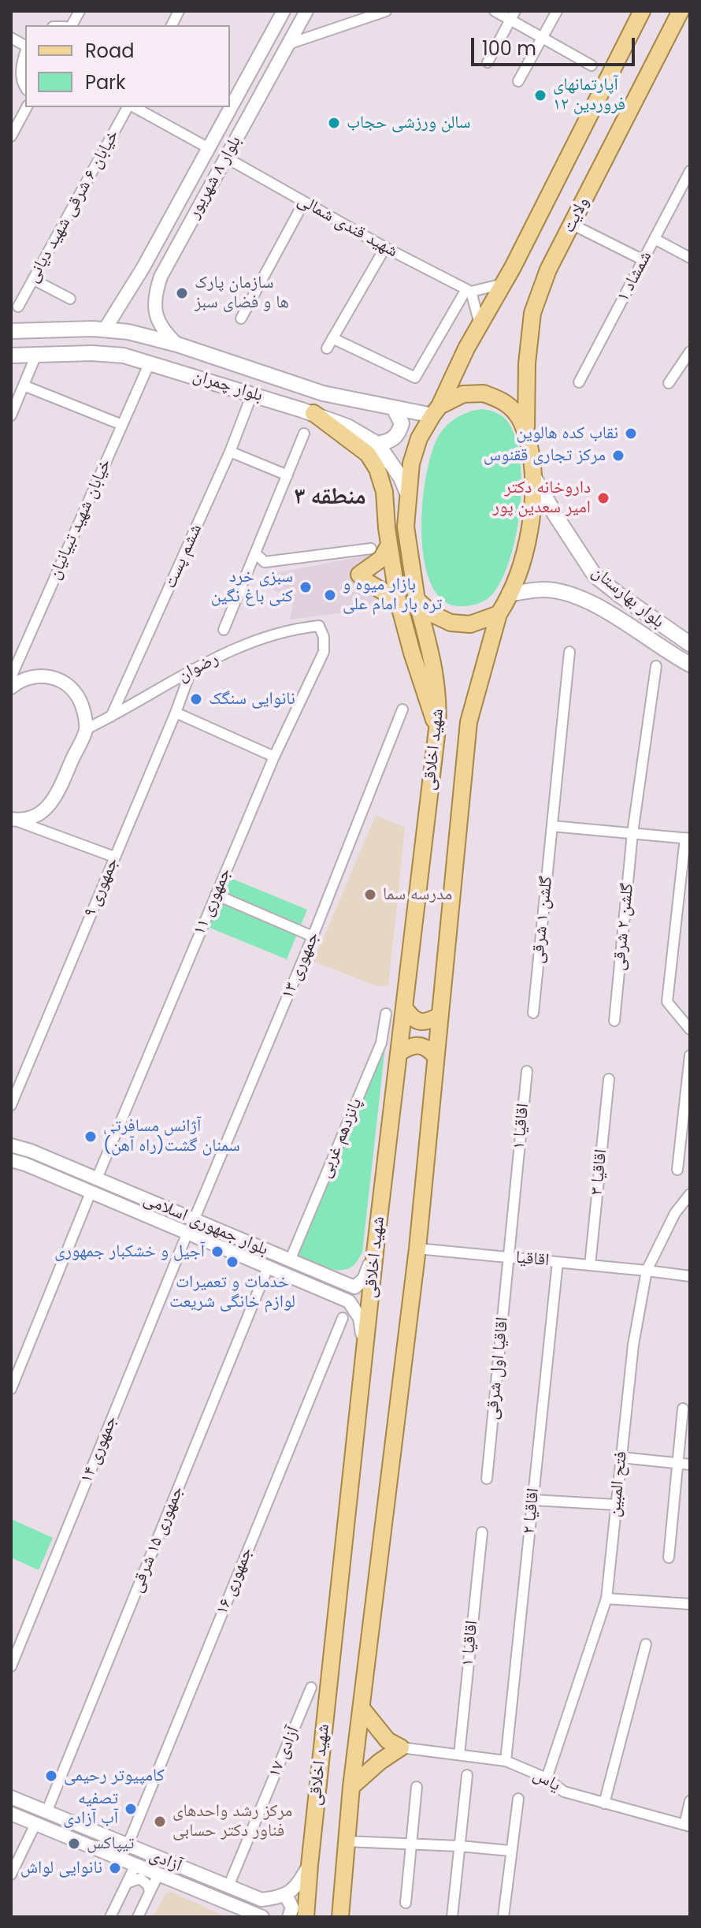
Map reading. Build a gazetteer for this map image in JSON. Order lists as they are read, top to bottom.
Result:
{
  "streets": {
    "main road": [
      "ولایت",
      "بلوار چمران",
      "بلوار بهارستان",
      "شهید اخلاقی"
    ],
    "street": [
      "بلوار ۸ شهریور",
      "خیابان ۶ شرقی شهید دیانی",
      "شهید قندی شمالی",
      "شمشاد ۱",
      "خیابان شهید تبیانیان",
      "ششم پست",
      "رضوان",
      "جمهوری ۹",
      "جمهوری ۱۱",
      "گلشن ۱ شرقی",
      "گلشن ۲ شرقی",
      "جمهوری ۱۳",
      "اقاقیا ۱",
      "پانزدهم غربی",
      "اقاقیا ۳",
      "بلوار جمهوری اسلامی",
      "اقاقیا",
      "اقاقیا اول شرقی",
      "جمهوری ۱۴",
      "فتح المبین",
      "اقاقیا ۲",
      "جمهوری ۱۵ شرقی",
      "جمهوری ۱۶",
      "آزادی ۱۷",
      "یاس",
      "آزادی"
    ]
  },
  "crossings": [
    ["بلوار ۸ شهریور", "شهید قندی شمالی"],
    ["بلوار ۸ شهریور", "بلوار چمران"],
    ["ولایت", "بلوار چمران"],
    ["ولایت", "شهید اخلاقی"],
    ["بلوار چمران", "خیابان شهید تبیانیان"],
    ["بلوار چمران", "ششم پست"],
    ["بلوار چمران", "شهید اخلاقی"],
    ["ششم پست", "رضوان"],
    ["بلوار بهارستان", "شهید اخلاقی"],
    ["رضوان", "جمهوری ۹"],
    ["رضوان", "جمهوری ۱۱"],
    ["شهید اخلاقی", "اقاقیا"],
    ["جمهوری ۱۱", "بلوار جمهوری اسلامی"],
    ["جمهوری ۱۳", "بلوار جمهوری اسلامی"],
    ["اقاقیا ۱", "اقاقیا"],
    ["اقاقیا ۱", "اقاقیا اول شرقی"],
    ["اقاقیا ۱", "یاس"],
    ["پانزدهم غربی", "بلوار جمهوری اسلامی"],
    ["اقاقیا ۳", "اقاقیا"],
    ["بلوار جمهوری اسلامی", "جمهوری ۱۴"],
    ["بلوار جمهوری اسلامی", "جمهوری ۱۵ شرقی"],
    ["اقاقیا", "اقاقیا اول شرقی"],
    ["اقاقیا", "فتح المبین"],
    ["اقاقیا", "اقاقیا ۲"],
    ["فتح المبین", "یاس"],
    ["اقاقیا ۲", "یاس"],
    ["جمهوری ۱۵ شرقی", "آزادی"],
    ["جمهوری ۱۶", "آزادی"],
    ["آزادی ۱۷", "آزادی"]
  ],
  "districts": ["منطقه ۳"],
  "places": [
    "آپارتمانهای ۱۲ فروردین",
    "سالن ورزشی حجاب",
    "سازمان پارک ها و فضای سبز",
    "نقاب کده هالوین",
    "مرکز تجاری ققنوس",
    "داروخانه دکتر امیر سعدین پور",
    "سبزی خرد کنی باغ نگین",
    "بازار میوه و تره بار امام علی",
    "نانوایی سنگک",
    "مدرسه سما",
    "آژانس مسافرتی سمنان گشت(راه آهن)",
    "آجیل و خشکبار جمهوری",
    "خدمات و تعمیرات لوازم خانگی شریعت",
    "کامپیوتر رحیمی",
    "تصفیه آب آزادی",
    "مرکز رشد واحدهای فناور دکتر حسابی",
    "تیپاکس",
    "نانوایی لواش"
  ],
  "legend": ["Road", "Park"],
  "scale_bar": "100 m"
}
